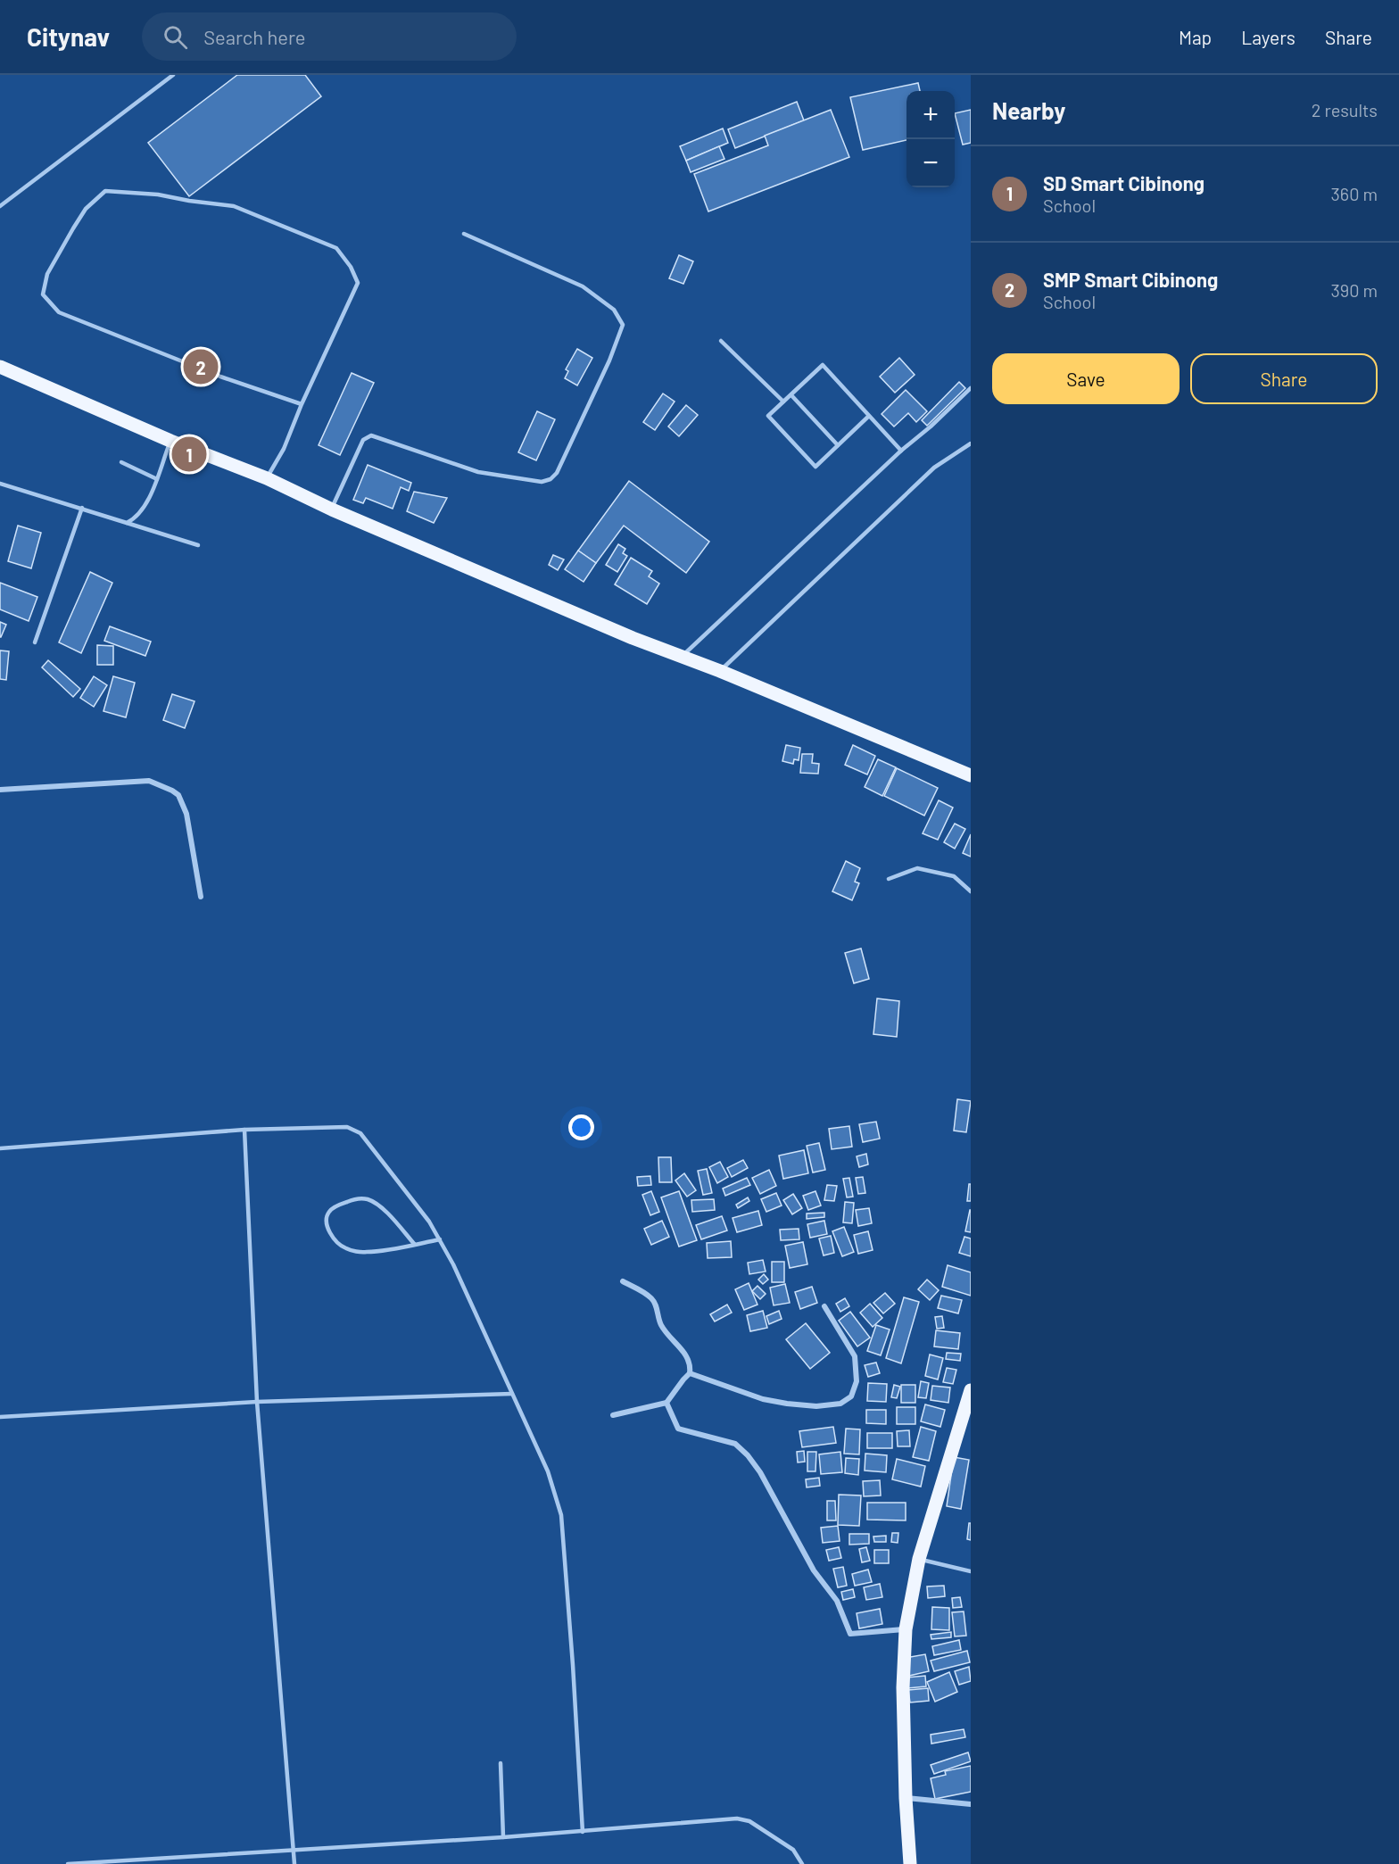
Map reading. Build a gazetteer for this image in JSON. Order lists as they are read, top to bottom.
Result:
{
  "page": {
    "header": "Citynav",
    "search": "Search here",
    "nav": ["Map", "Layers", "Share"],
    "heading": ["Nearby", "2 results"],
    "map_buttons": ["+", "−"],
    "list": [
      {
        "mark": "1",
        "name": "SD Smart Cibinong",
        "note": "School",
        "value": "360 m"
      },
      {
        "mark": "2",
        "name": "SMP Smart Cibinong",
        "note": "School",
        "value": "390 m"
      }
    ],
    "buttons": ["Save", "Share"],
    "pins": ["2", "1"]
  }
}
